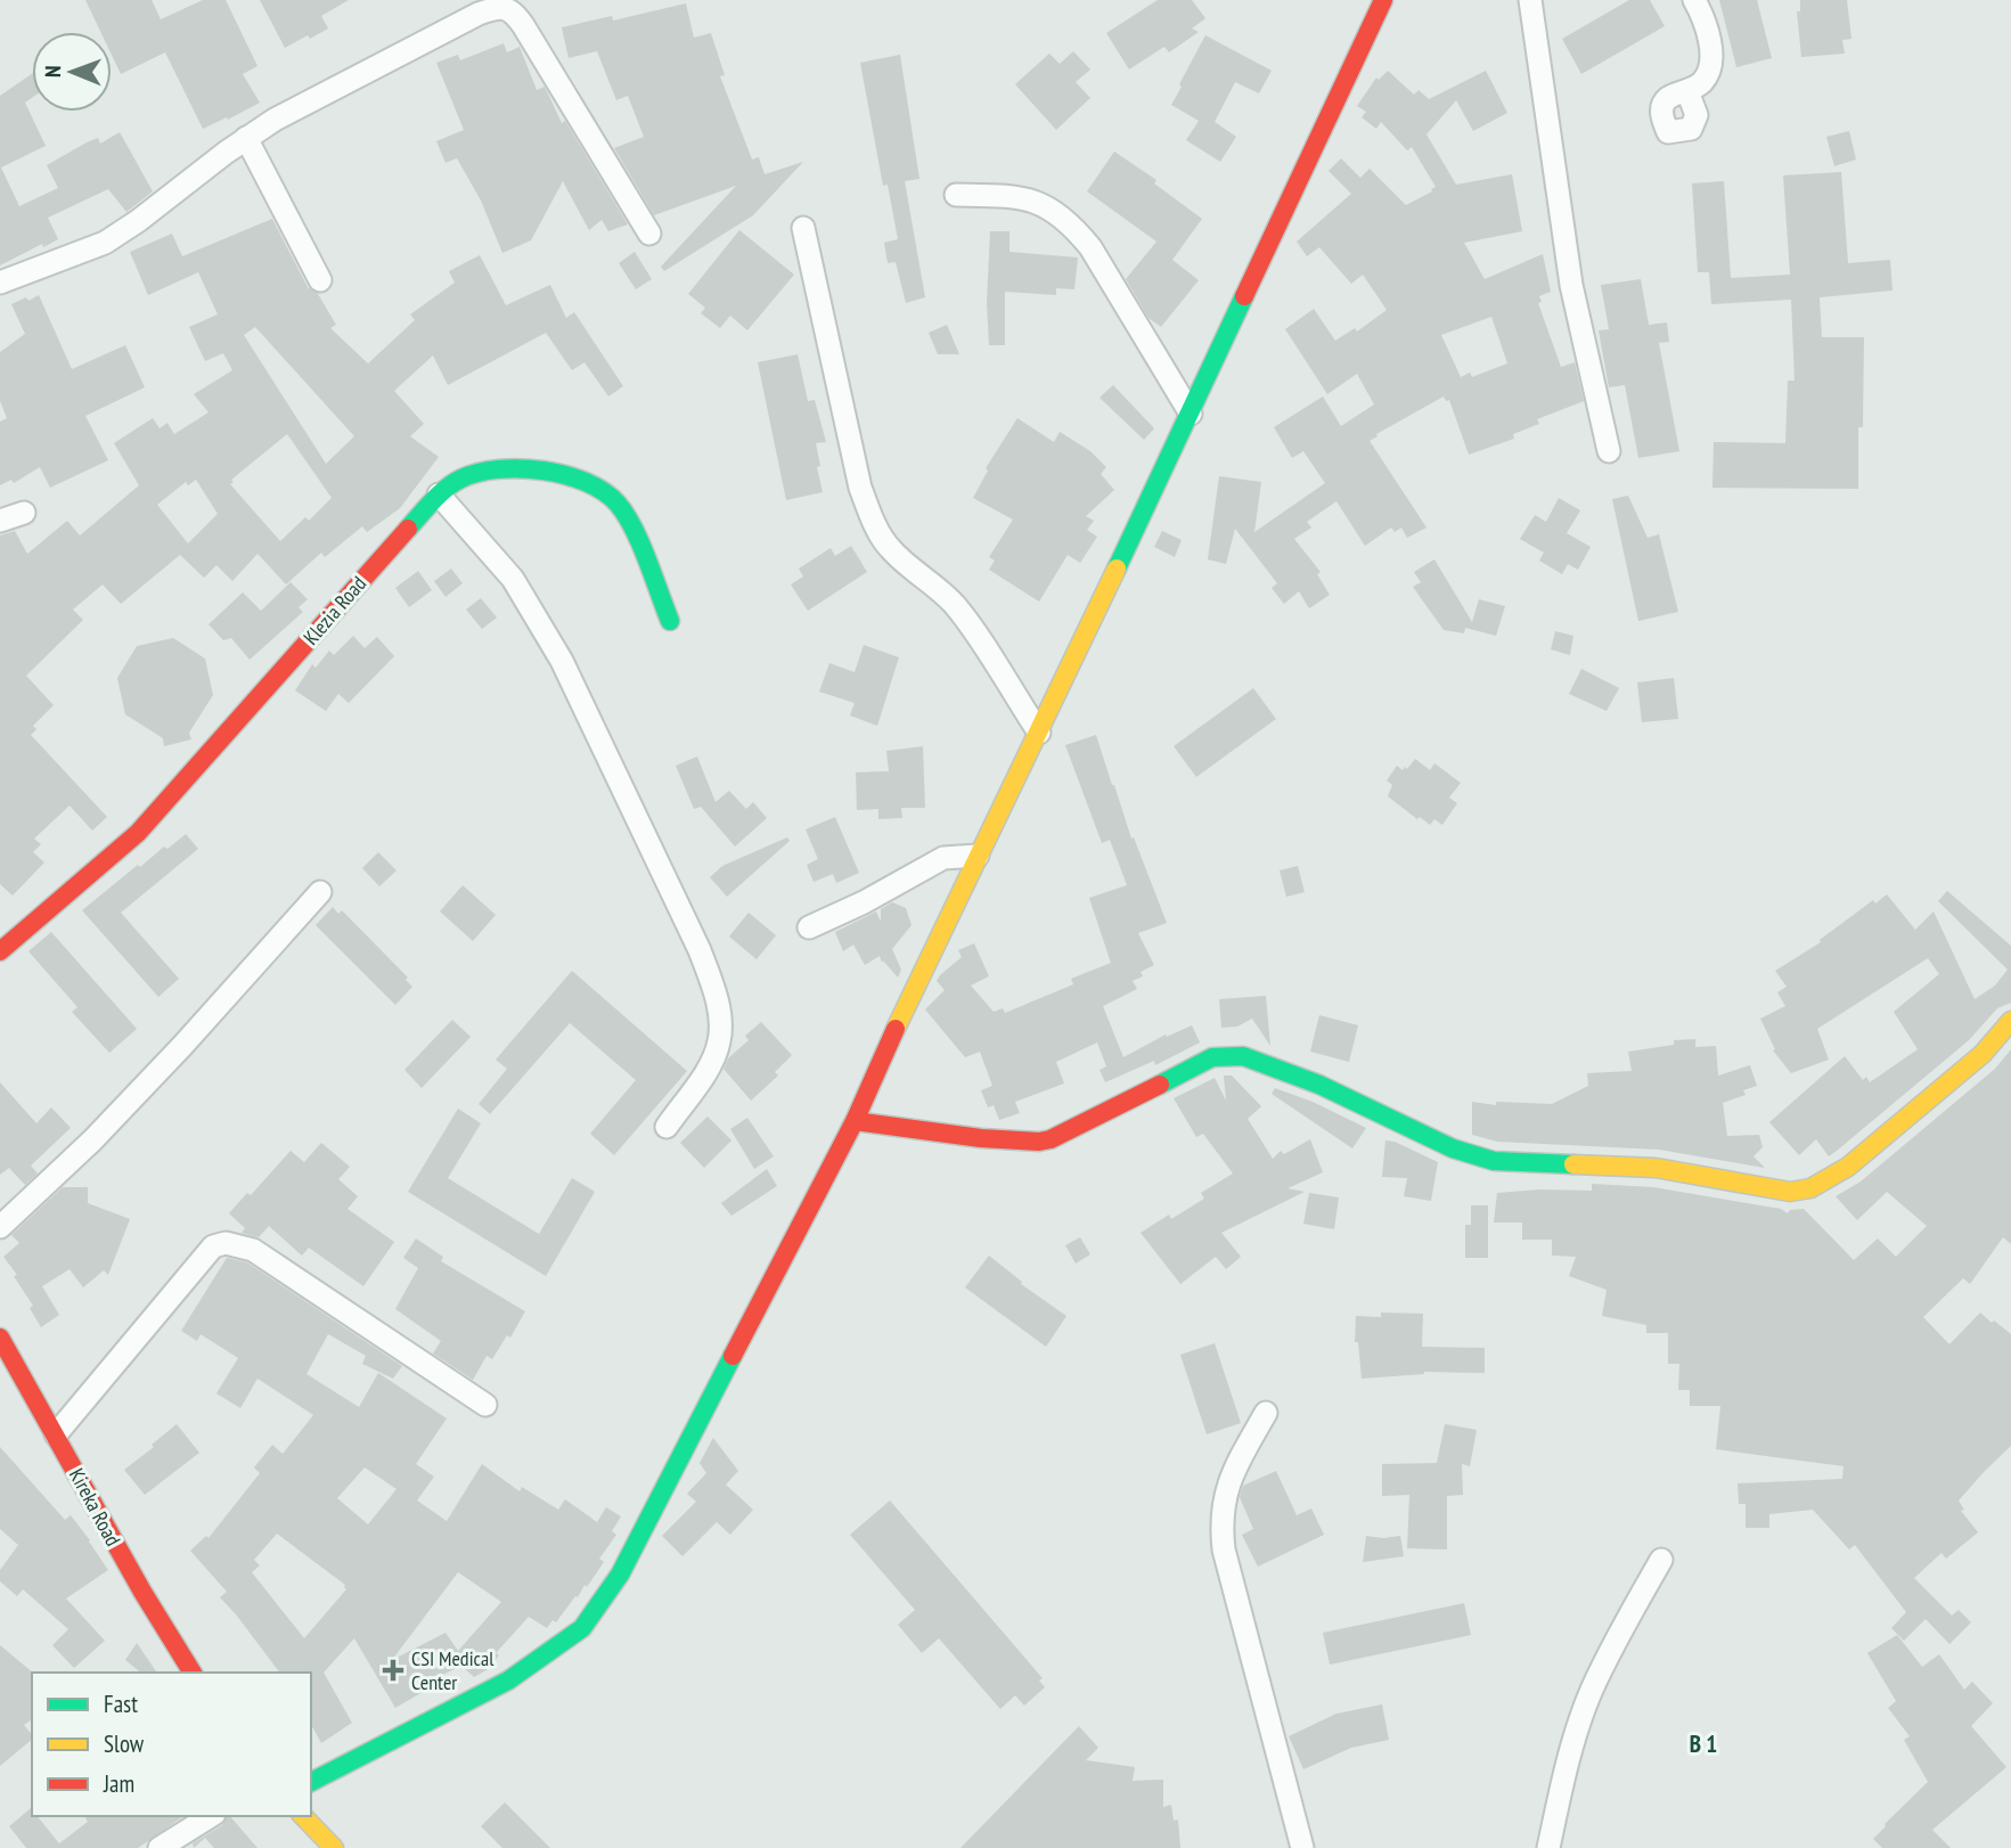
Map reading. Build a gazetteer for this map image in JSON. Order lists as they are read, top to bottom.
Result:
{
  "streets": {
    "street": ["Klezia Road", "Kireka Road"]
  },
  "districts": ["B 1"],
  "places": {
    "health": ["CSI Medical Center"]
  },
  "legend": ["Fast", "Slow", "Jam"],
  "north": "left"
}
